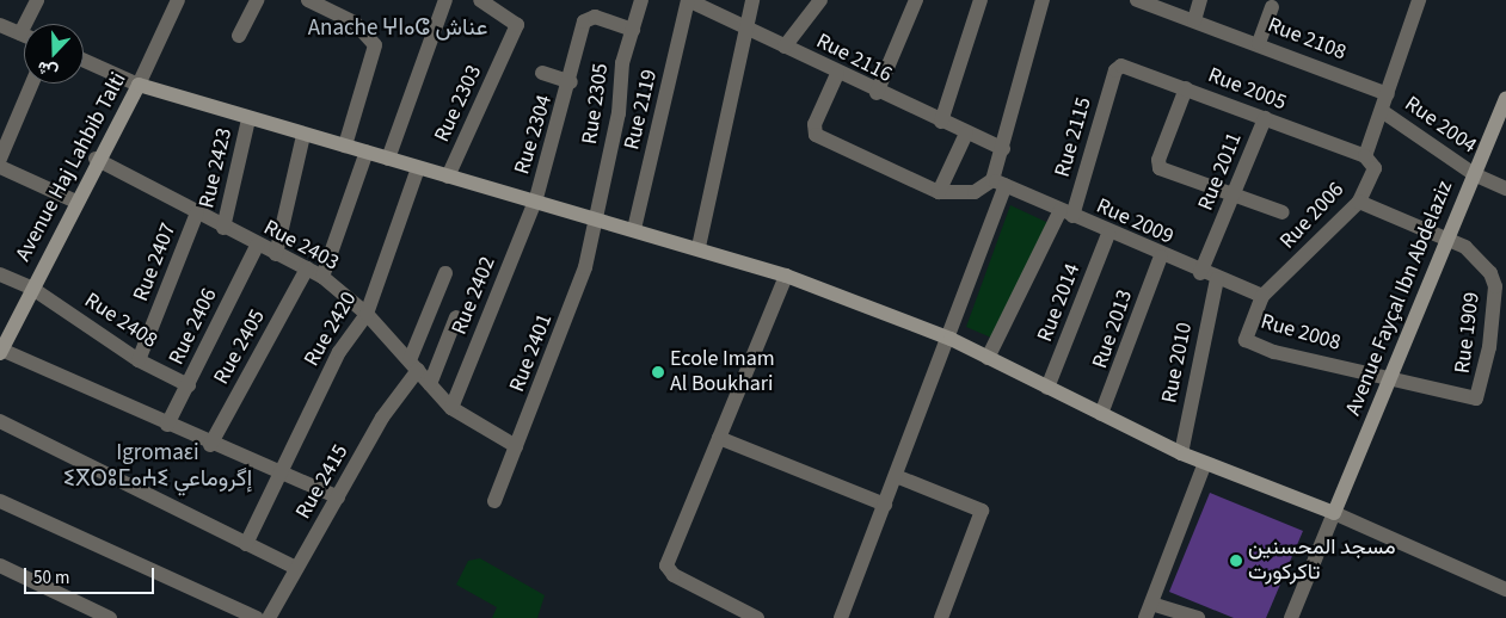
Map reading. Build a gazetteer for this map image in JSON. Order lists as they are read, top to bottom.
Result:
{
  "streets": {
    "street": [
      "Rue 2108",
      "Rue 2116",
      "Rue 2005",
      "Rue 2303",
      "Rue 2305",
      "Rue 2119",
      "Rue 2004",
      "Rue 2304",
      "Rue 2115",
      "Avenue Haj Lahbib Talti",
      "Rue 2423",
      "Rue 2011",
      "Rue 2006",
      "Rue 2009",
      "Rue 2403",
      "Rue 2407",
      "Rue 2402",
      "Avenue Fayçal Ibn Abdelaziz",
      "Rue 2014",
      "Rue 2408",
      "Rue 2406",
      "Rue 2420",
      "Rue 2013",
      "Rue 2008",
      "Rue 1909",
      "Rue 2405",
      "Rue 2401",
      "Rue 2010",
      "Rue 2415"
    ]
  },
  "crossings": [
    ["Rue 2116", "Rue 2119"],
    ["Rue 2005", "Rue 2115"],
    ["Rue 2005", "Rue 2011"],
    ["Rue 2005", "Rue 2006"],
    ["Rue 2305", "Rue 2304"],
    ["Rue 2305", "Rue 2401"],
    ["Rue 2004", "Avenue Fayçal Ibn Abdelaziz"],
    ["Rue 2304", "Rue 2402"],
    ["Rue 2115", "Rue 2009"],
    ["Avenue Haj Lahbib Talti", "Rue 2403"],
    ["Avenue Haj Lahbib Talti", "Rue 2408"],
    ["Rue 2423", "Rue 2403"],
    ["Rue 2011", "Rue 2009"],
    ["Rue 2006", "Rue 2009"],
    ["Rue 2006", "Rue 2008"],
    ["Rue 2009", "Rue 2014"],
    ["Rue 2009", "Rue 2013"],
    ["Rue 2009", "Rue 2008"],
    ["Rue 2009", "Rue 2010"],
    ["Rue 2403", "Rue 2407"],
    ["Rue 2403", "Rue 2402"],
    ["Rue 2403", "Rue 2406"],
    ["Rue 2403", "Rue 2420"],
    ["Rue 2403", "Rue 2405"],
    ["Rue 2403", "Rue 2401"],
    ["Rue 2403", "Rue 2415"],
    ["Rue 2407", "Rue 2408"],
    ["Avenue Fayçal Ibn Abdelaziz", "Rue 2008"],
    ["Avenue Fayçal Ibn Abdelaziz", "Rue 1909"],
    ["Rue 2408", "Rue 2406"],
    ["Rue 2008", "Rue 1909"]
  ],
  "districts": ["Anache ⵖⵏⴰⵛ عناش", "Igromaɛi ⵉⴳⵔⵓⵎⴰⵄⵉ إگروماعي"],
  "places": ["Ecole Imam Al Boukhari", "مسجد المحسنين تاكركورت"],
  "scale_bar": "50 m",
  "north": "bottom"
}
